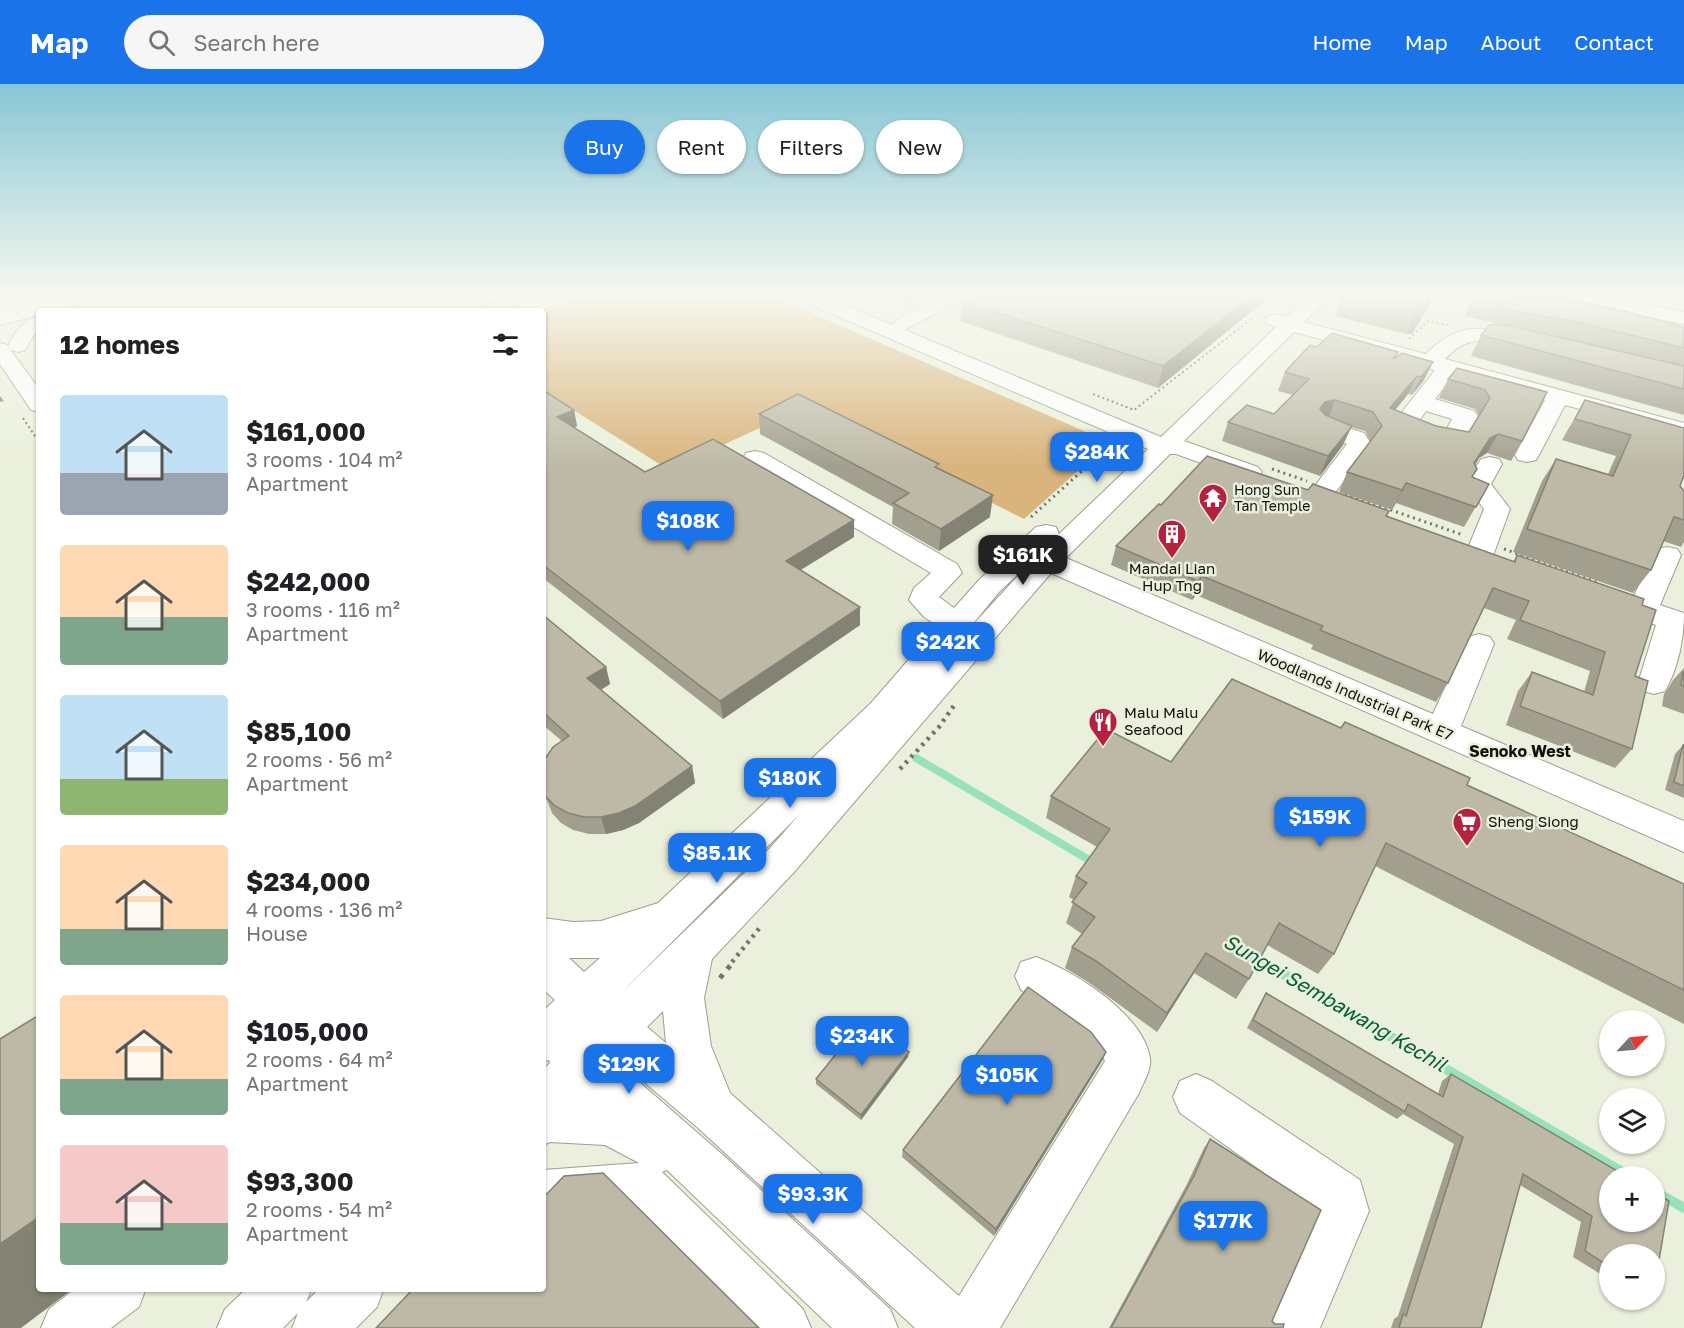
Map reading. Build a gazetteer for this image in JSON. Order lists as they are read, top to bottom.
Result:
{
  "streets": {
    "street": ["Woodlands Industrial Park E7"]
  },
  "districts": ["Senoko West"],
  "water": ["Sungei Sembawang Kechil"],
  "places": {
    "temple": ["Hong Sun Tan Temple"],
    "building": ["Mandai Lian Hup Tng"],
    "restaurant": ["Malu Malu Seafood"],
    "supermarket": ["Sheng Siong"]
  },
  "north": "top right",
  "page": {
    "header": "Map",
    "search": "Search here",
    "nav": [
      "Home",
      "Map",
      "About",
      "Contact"
    ],
    "chip": [
      "Buy",
      "Rent",
      "Filters",
      "New"
    ],
    "heading": "12 homes",
    "list": [
      {
        "name": "$161,000",
        "note": "3 rooms · 104 m² · Apartment"
      },
      {
        "name": "$242,000",
        "note": "3 rooms · 116 m² · Apartment"
      },
      {
        "name": "$85,100",
        "note": "2 rooms · 56 m² · Apartment"
      },
      {
        "name": "$234,000",
        "note": "4 rooms · 136 m² · House"
      },
      {
        "name": "$105,000",
        "note": "2 rooms · 64 m² · Apartment"
      },
      {
        "name": "$93,300",
        "note": "2 rooms · 54 m² · Apartment"
      }
    ],
    "price": [
      "$284K",
      "$108K",
      "$161K",
      "$242K",
      "$180K",
      "$159K",
      "$85.1K",
      "$234K",
      "$129K",
      "$105K",
      "$93.3K",
      "$177K"
    ],
    "map_buttons": ["+", "−"]
  }
}
